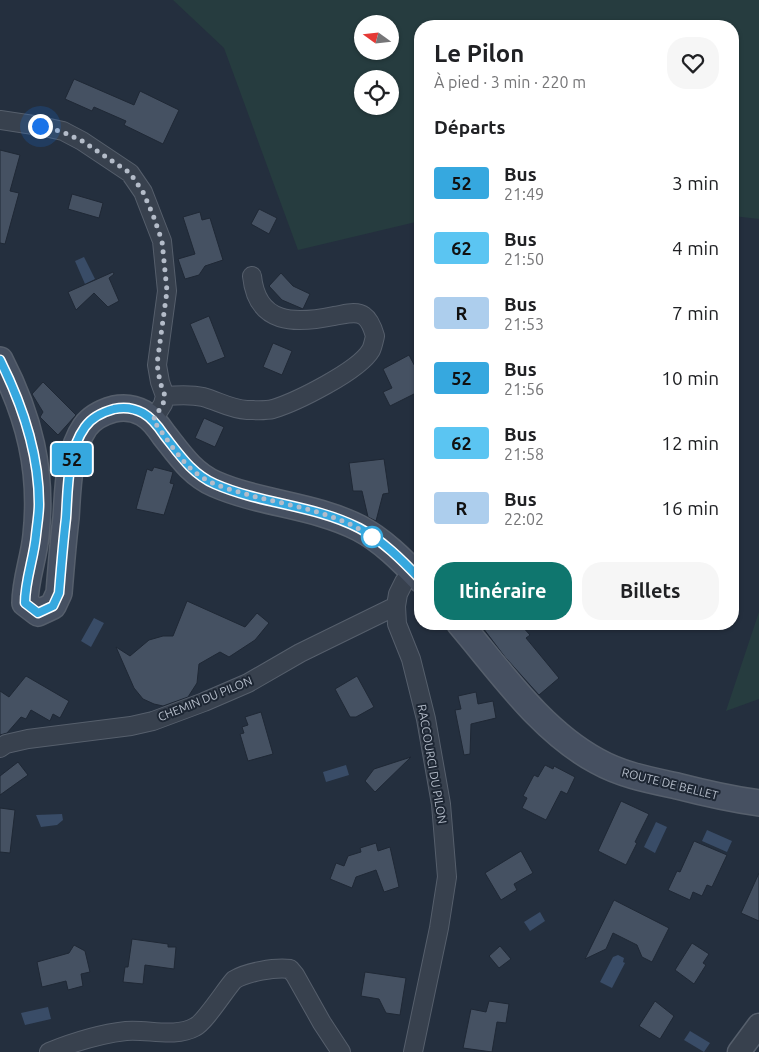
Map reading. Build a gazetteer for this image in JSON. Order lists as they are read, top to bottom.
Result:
{
  "streets": {
    "main road": ["ROUTE DE BELLET"],
    "street": ["CHEMIN DU PILON", "RACCOURCI DU PILON"]
  },
  "crossings": [
    ["CHEMIN DU PILON", "RACCOURCI DU PILON"]
  ],
  "lines": ["bus line 52"],
  "north": "left",
  "page": {
    "on_map": "52",
    "heading": [
      ["Le Pilon", "À pied · 3 min · 220 m"],
      "Départs"
    ],
    "list": [
      {
        "mark": "52",
        "name": "Bus",
        "note": "21:49",
        "value": "3 min"
      },
      {
        "mark": "62",
        "name": "Bus",
        "note": "21:50",
        "value": "4 min"
      },
      {
        "mark": "R",
        "name": "Bus",
        "note": "21:53",
        "value": "7 min"
      },
      {
        "mark": "52",
        "name": "Bus",
        "note": "21:56",
        "value": "10 min"
      },
      {
        "mark": "62",
        "name": "Bus",
        "note": "21:58",
        "value": "12 min"
      },
      {
        "mark": "R",
        "name": "Bus",
        "note": "22:02",
        "value": "16 min"
      }
    ],
    "buttons": ["Itinéraire", "Billets"]
  }
}
